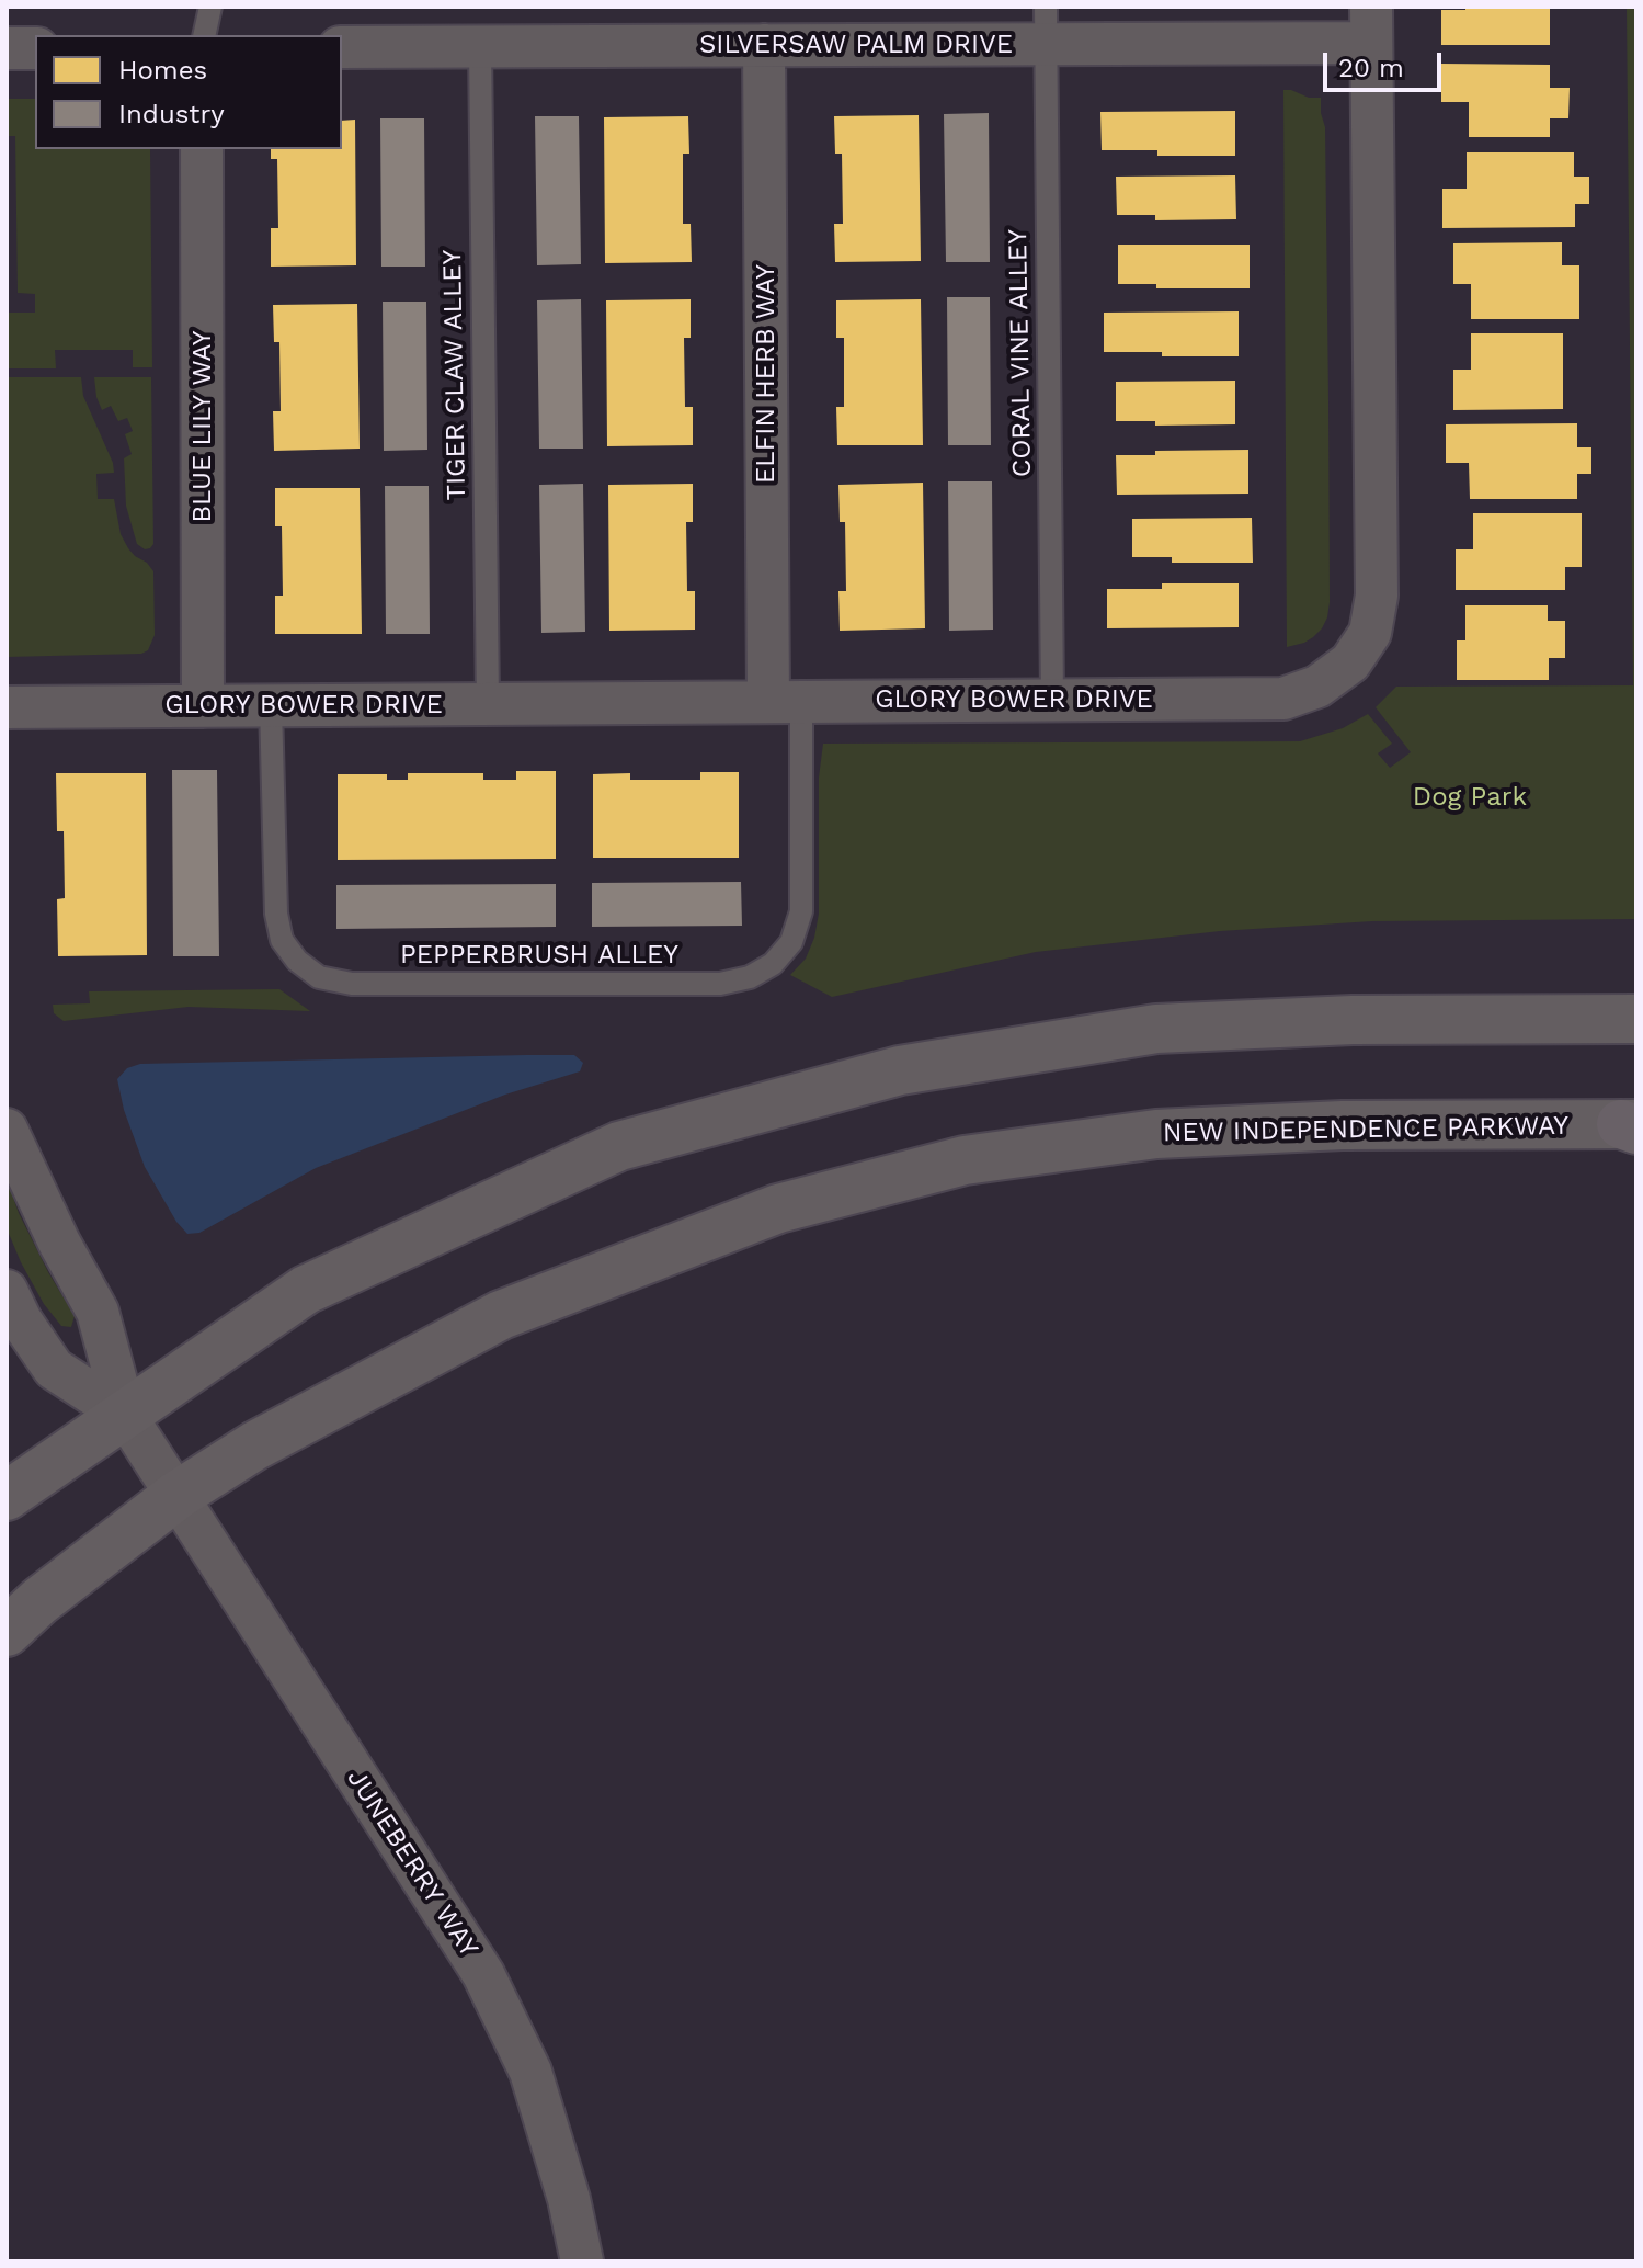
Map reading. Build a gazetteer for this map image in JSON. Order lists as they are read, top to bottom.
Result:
{
  "streets": {
    "main road": ["NEW INDEPENDENCE PARKWAY"],
    "street": [
      "SILVERSAW PALM DRIVE",
      "ELFIN HERB WAY",
      "BLUE LILY WAY",
      "GLORY BOWER DRIVE",
      "JUNEBERRY WAY"
    ],
    "lane": ["CORAL VINE ALLEY", "TIGER CLAW ALLEY", "PEPPERBRUSH ALLEY"]
  },
  "crossings": [
    ["SILVERSAW PALM DRIVE", "CORAL VINE ALLEY"],
    ["SILVERSAW PALM DRIVE", "ELFIN HERB WAY"],
    ["SILVERSAW PALM DRIVE", "TIGER CLAW ALLEY"],
    ["SILVERSAW PALM DRIVE", "GLORY BOWER DRIVE"],
    ["CORAL VINE ALLEY", "GLORY BOWER DRIVE"],
    ["ELFIN HERB WAY", "GLORY BOWER DRIVE"],
    ["ELFIN HERB WAY", "PEPPERBRUSH ALLEY"],
    ["TIGER CLAW ALLEY", "GLORY BOWER DRIVE"],
    ["BLUE LILY WAY", "GLORY BOWER DRIVE"],
    ["GLORY BOWER DRIVE", "PEPPERBRUSH ALLEY"],
    ["NEW INDEPENDENCE PARKWAY", "JUNEBERRY WAY"]
  ],
  "parks": ["Dog Park"],
  "legend": ["Homes", "Industry"],
  "scale_bar": "20 m"
}
